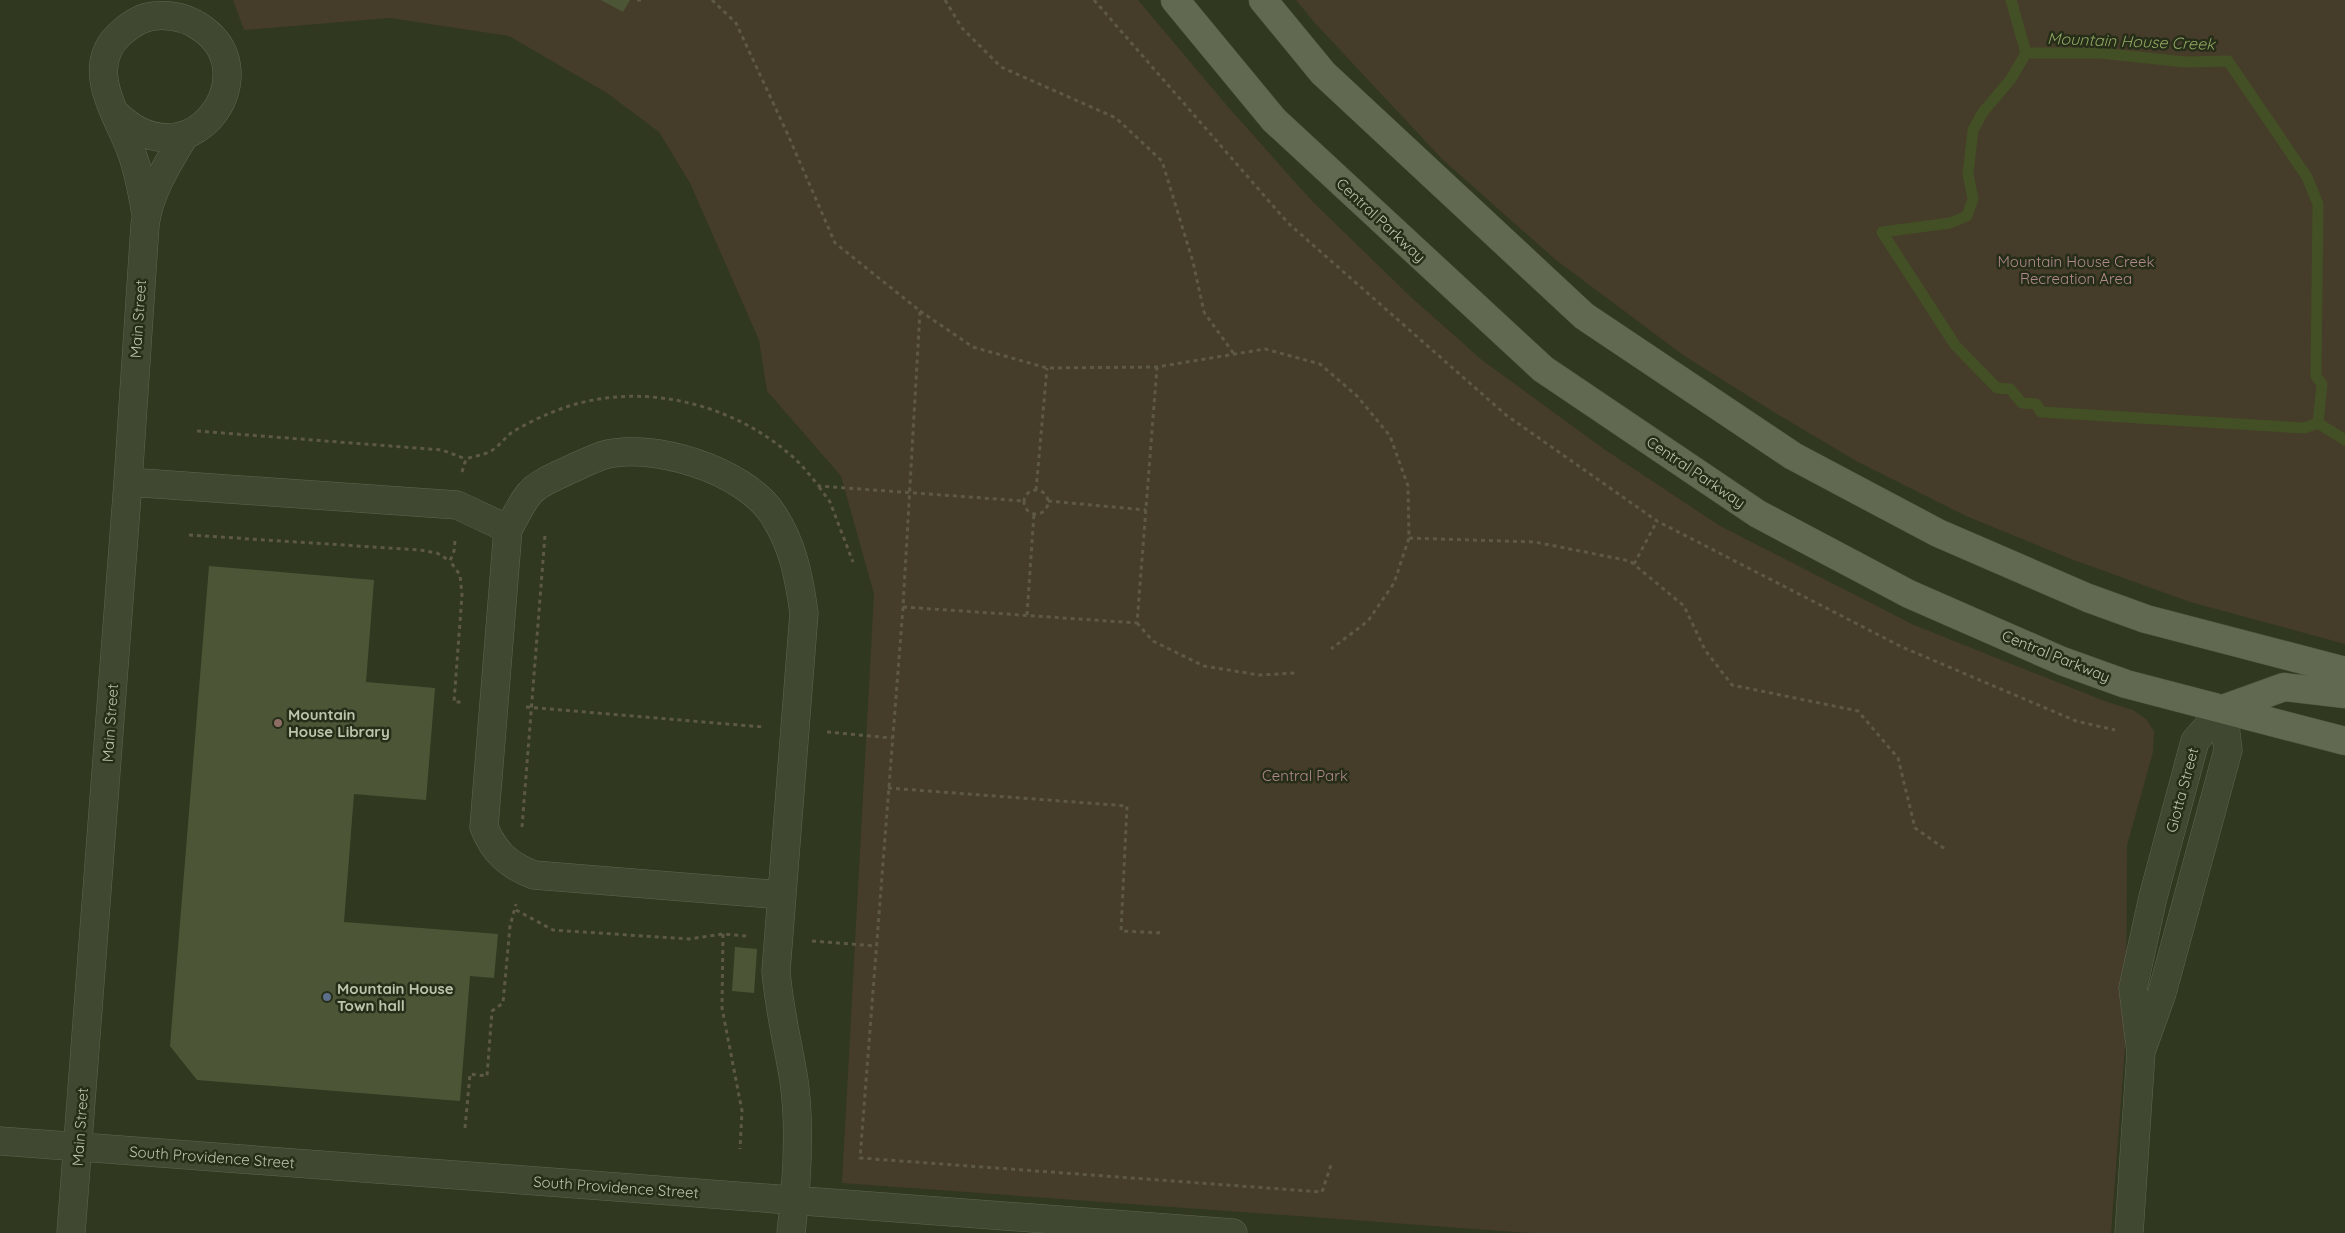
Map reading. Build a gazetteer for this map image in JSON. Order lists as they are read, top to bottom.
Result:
{
  "streets": {
    "main road": ["Central Parkway"],
    "street": ["Main Street", "South Providence Street"]
  },
  "crossings": [
    ["Main Street", "South Providence Street"]
  ],
  "water": ["Mountain House Creek"],
  "parks": ["Mountain House Creek Recreation Area", "Central Park"],
  "places": ["Mountain House Library", "Mountain House Town hall"]
}
